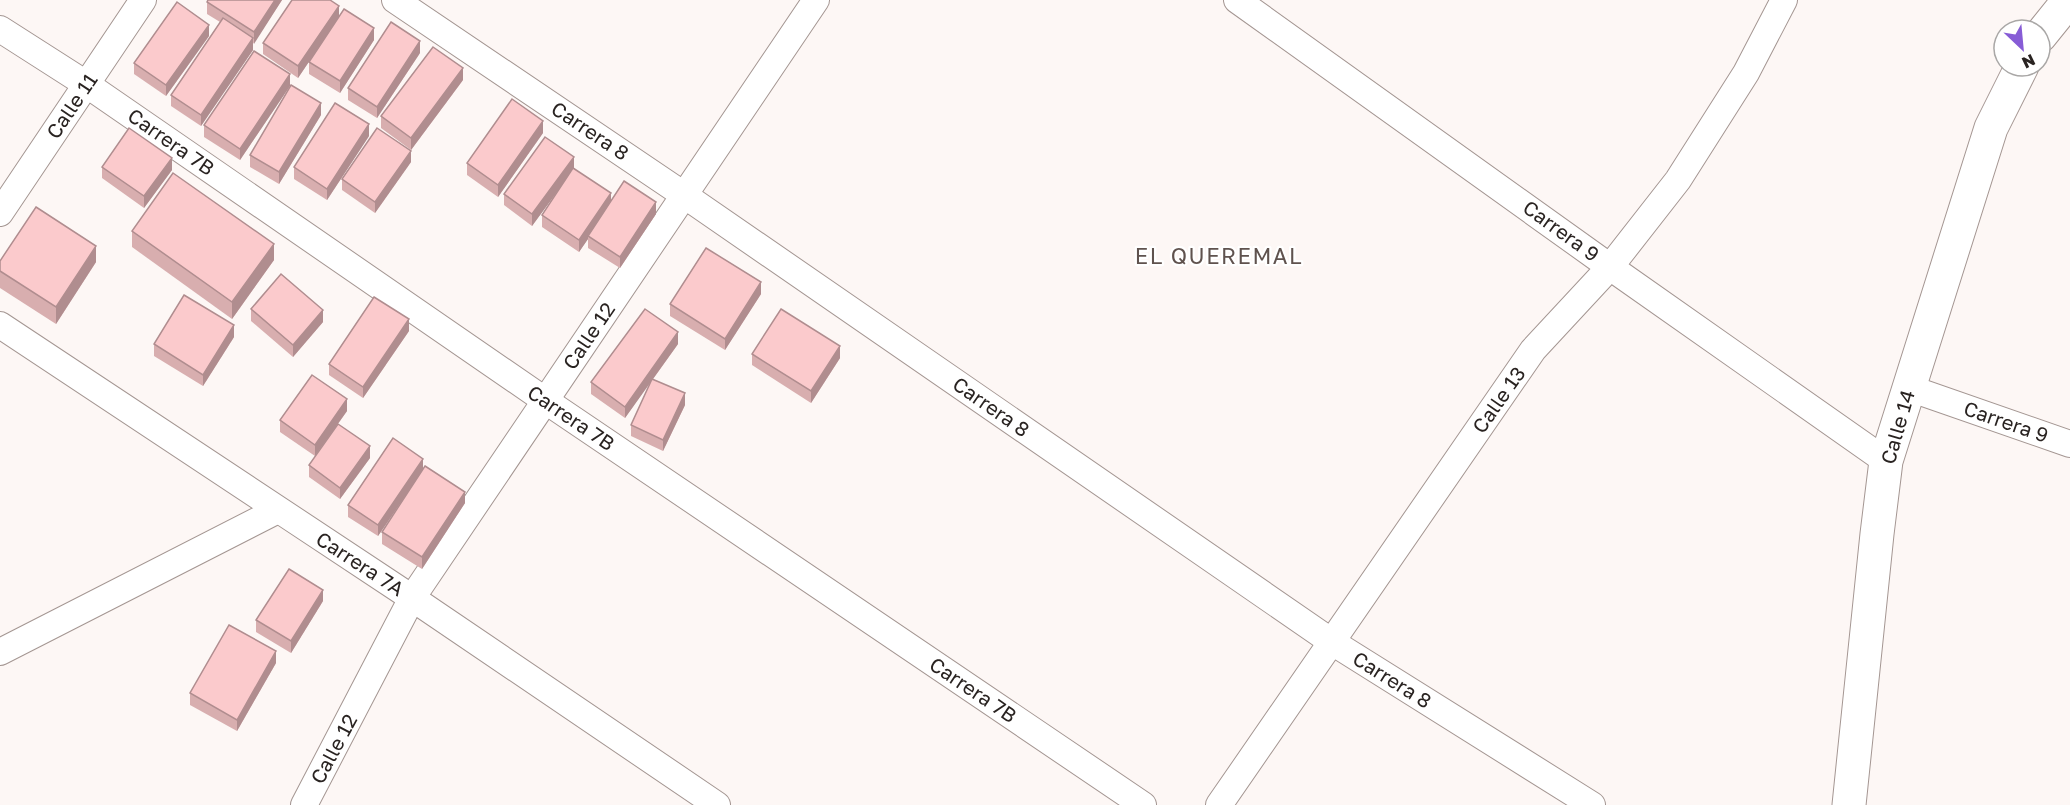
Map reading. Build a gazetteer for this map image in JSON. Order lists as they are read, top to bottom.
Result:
{
  "streets": {
    "street": [
      "Calle 11",
      "Carrera 8",
      "Carrera 7B",
      "Carrera 9",
      "Calle 12",
      "Calle 13",
      "Calle 14",
      "Carrera 7A"
    ]
  },
  "crossings": [
    ["Calle 11", "Carrera 7B"],
    ["Carrera 8", "Calle 12"],
    ["Carrera 8", "Calle 13"],
    ["Carrera 7B", "Calle 12"],
    ["Carrera 9", "Calle 13"],
    ["Carrera 9", "Calle 14"],
    ["Calle 12", "Carrera 7A"]
  ],
  "districts": ["EL QUEREMAL"],
  "north": "bottom right"
}
